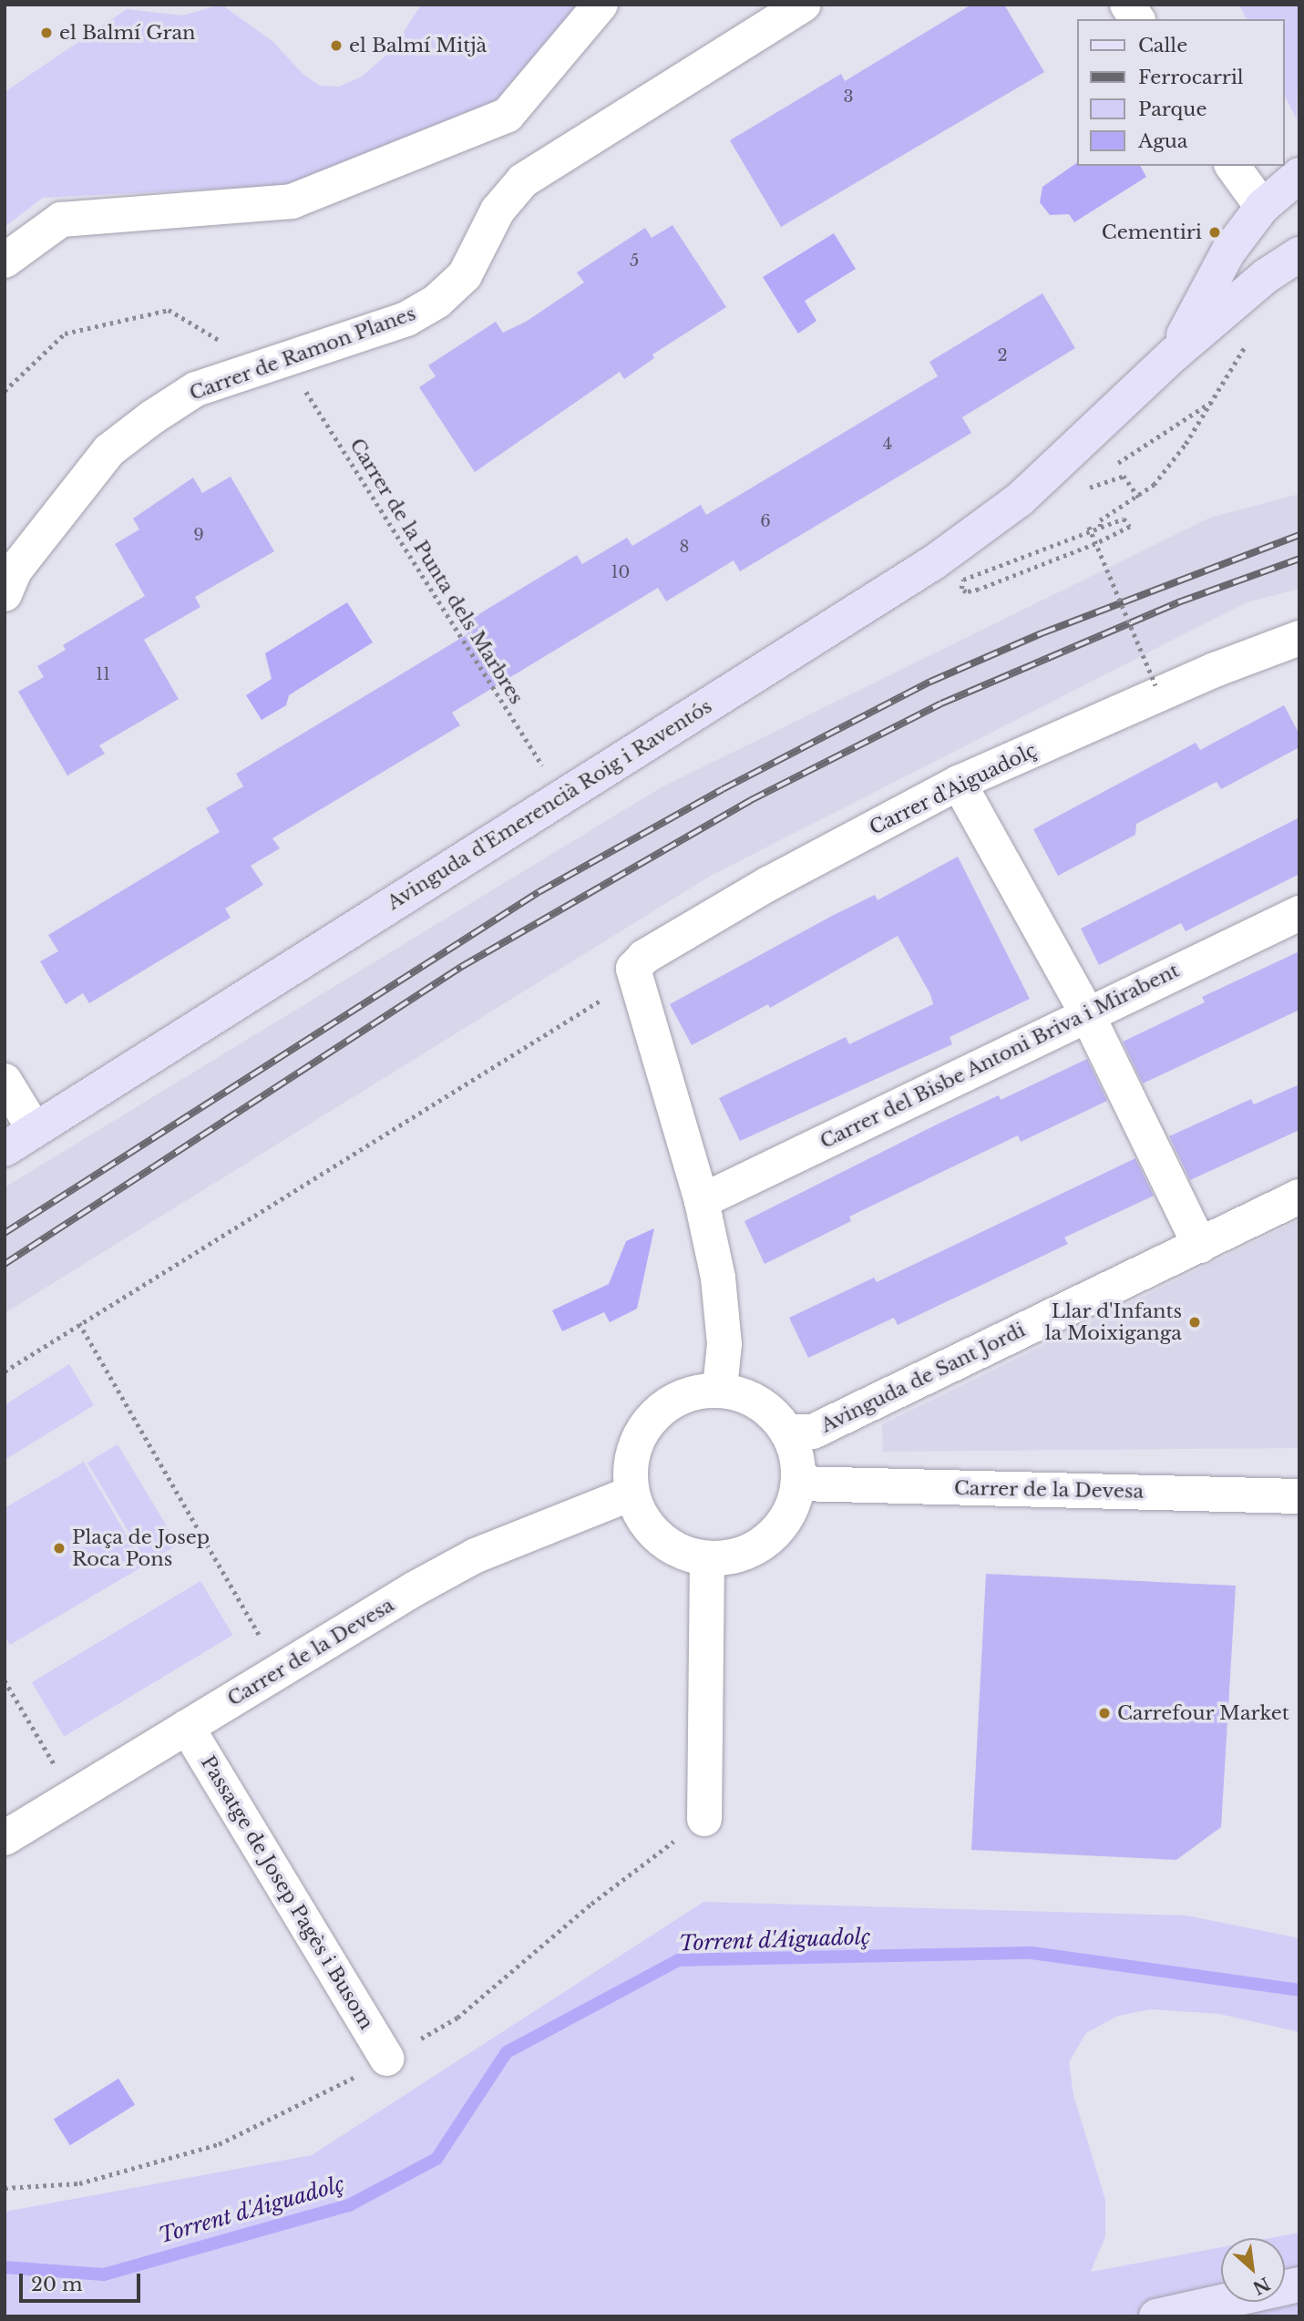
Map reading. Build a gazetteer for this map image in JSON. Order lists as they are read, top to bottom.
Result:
{
  "streets": {
    "street": [
      "Carrer de Ramon Planes",
      "Carrer d'Aiguadolç",
      "Avinguda d'Emerencià Roig i Raventós",
      "Carrer del Bisbe Antoni Briva i Mirabent",
      "Avinguda de Sant Jordi",
      "Carrer de la Devesa",
      "Passatge de Josep Pagès i Busom"
    ],
    "path": ["Carrer de la Punta dels Marbres"]
  },
  "crossings": [
    ["Carrer de Ramon Planes", "Carrer de la Punta dels Marbres"],
    ["Carrer de la Punta dels Marbres", "Avinguda d'Emerencià Roig i Raventós"],
    ["Avinguda de Sant Jordi", "Carrer de la Devesa"],
    ["Carrer de la Devesa", "Passatge de Josep Pagès i Busom"]
  ],
  "water": ["Torrent d'Aiguadolç"],
  "places": [
    "el Balmí Gran",
    "el Balmí Mitjà",
    "Cementiri",
    "Llar d'Infants la Moixiganga",
    "Plaça de Josep Roca Pons",
    "Carrefour Market"
  ],
  "house_numbers": [
    "3",
    "5",
    "2",
    "4",
    "6",
    "9",
    "8",
    "10",
    "11"
  ],
  "legend": [
    "Calle",
    "Ferrocarril",
    "Parque",
    "Agua"
  ],
  "scale_bar": "20 m",
  "north": "bottom right"
}
